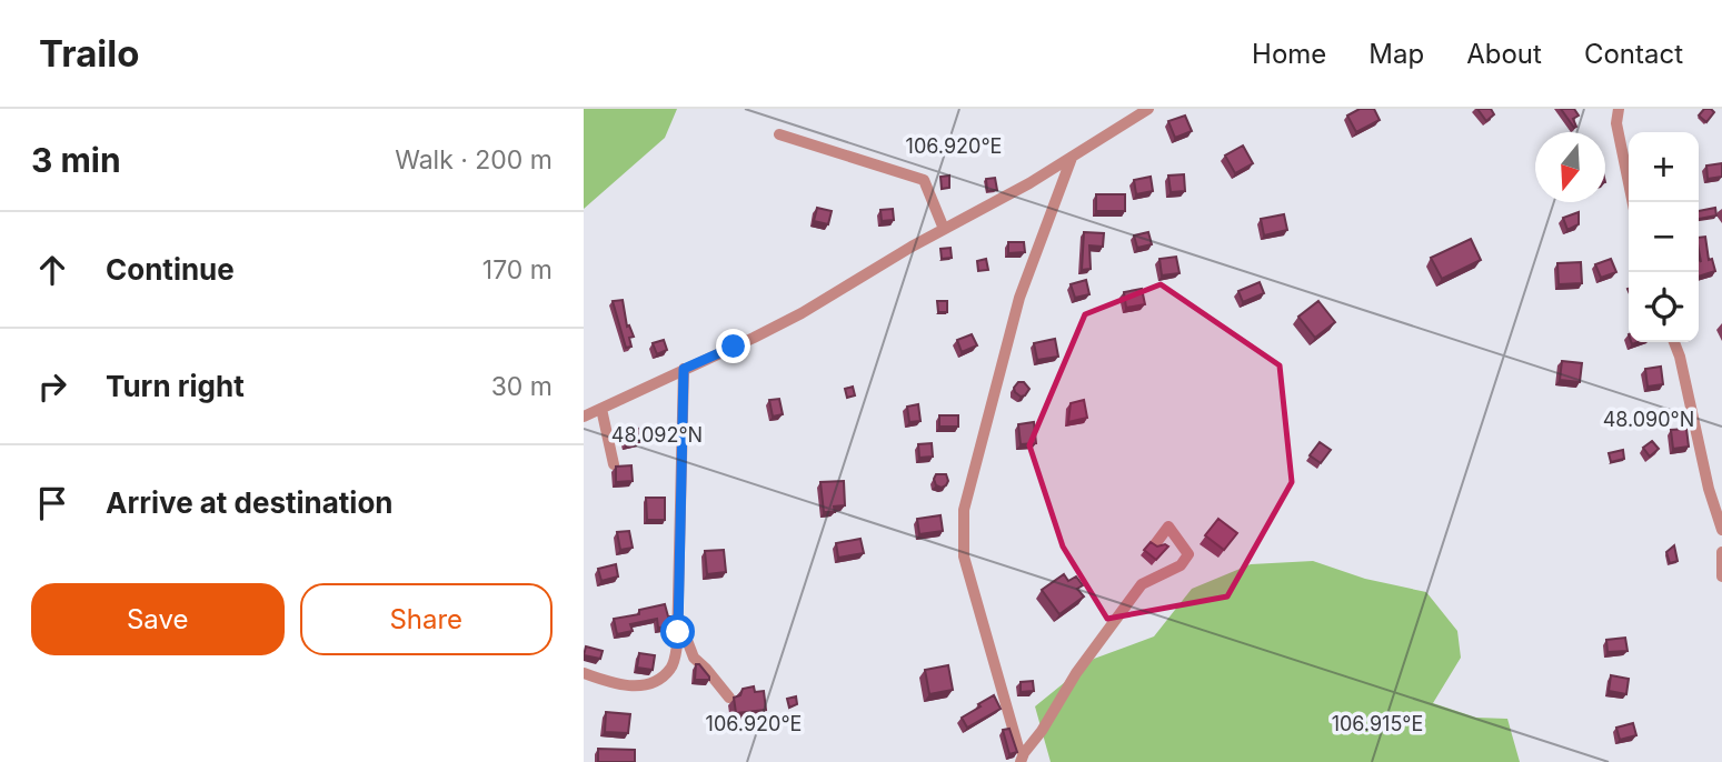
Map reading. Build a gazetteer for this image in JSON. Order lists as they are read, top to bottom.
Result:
{
  "north": "bottom",
  "page": {
    "header": "Trailo",
    "nav": [
      "Home",
      "Map",
      "About",
      "Contact"
    ],
    "heading": ["3 min", "Walk · 200 m"],
    "map_buttons": ["+", "−"],
    "list": [
      ["Continue", "170 m"],
      ["Turn right", "30 m"],
      "Arrive at destination"
    ],
    "buttons": ["Save", "Share"]
  },
  "coordinates": [
    "106.920°E",
    "48.090°N",
    "48.092°N",
    "106.915°E"
  ]
}
